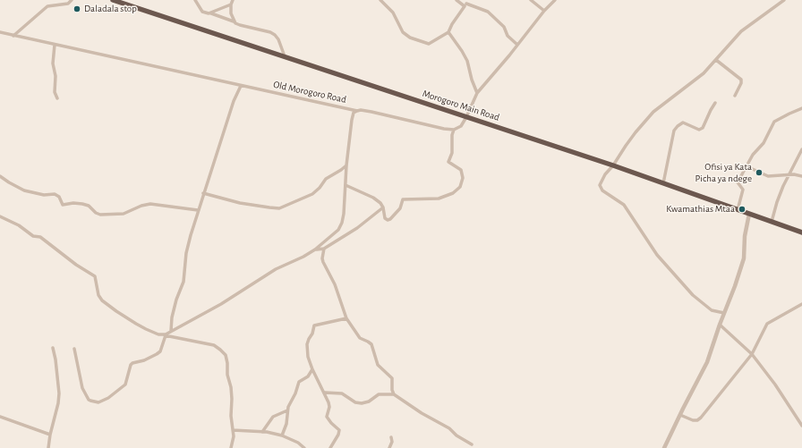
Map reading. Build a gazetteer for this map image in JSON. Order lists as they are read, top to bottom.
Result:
{
  "streets": {
    "highway": ["Morogoro Main Road"],
    "street": ["Old Morogoro Road"]
  },
  "places": ["Daladala stop", "Ofisi ya Kata Picha ya ndege", "Kwamathias Mtaa"]
}
